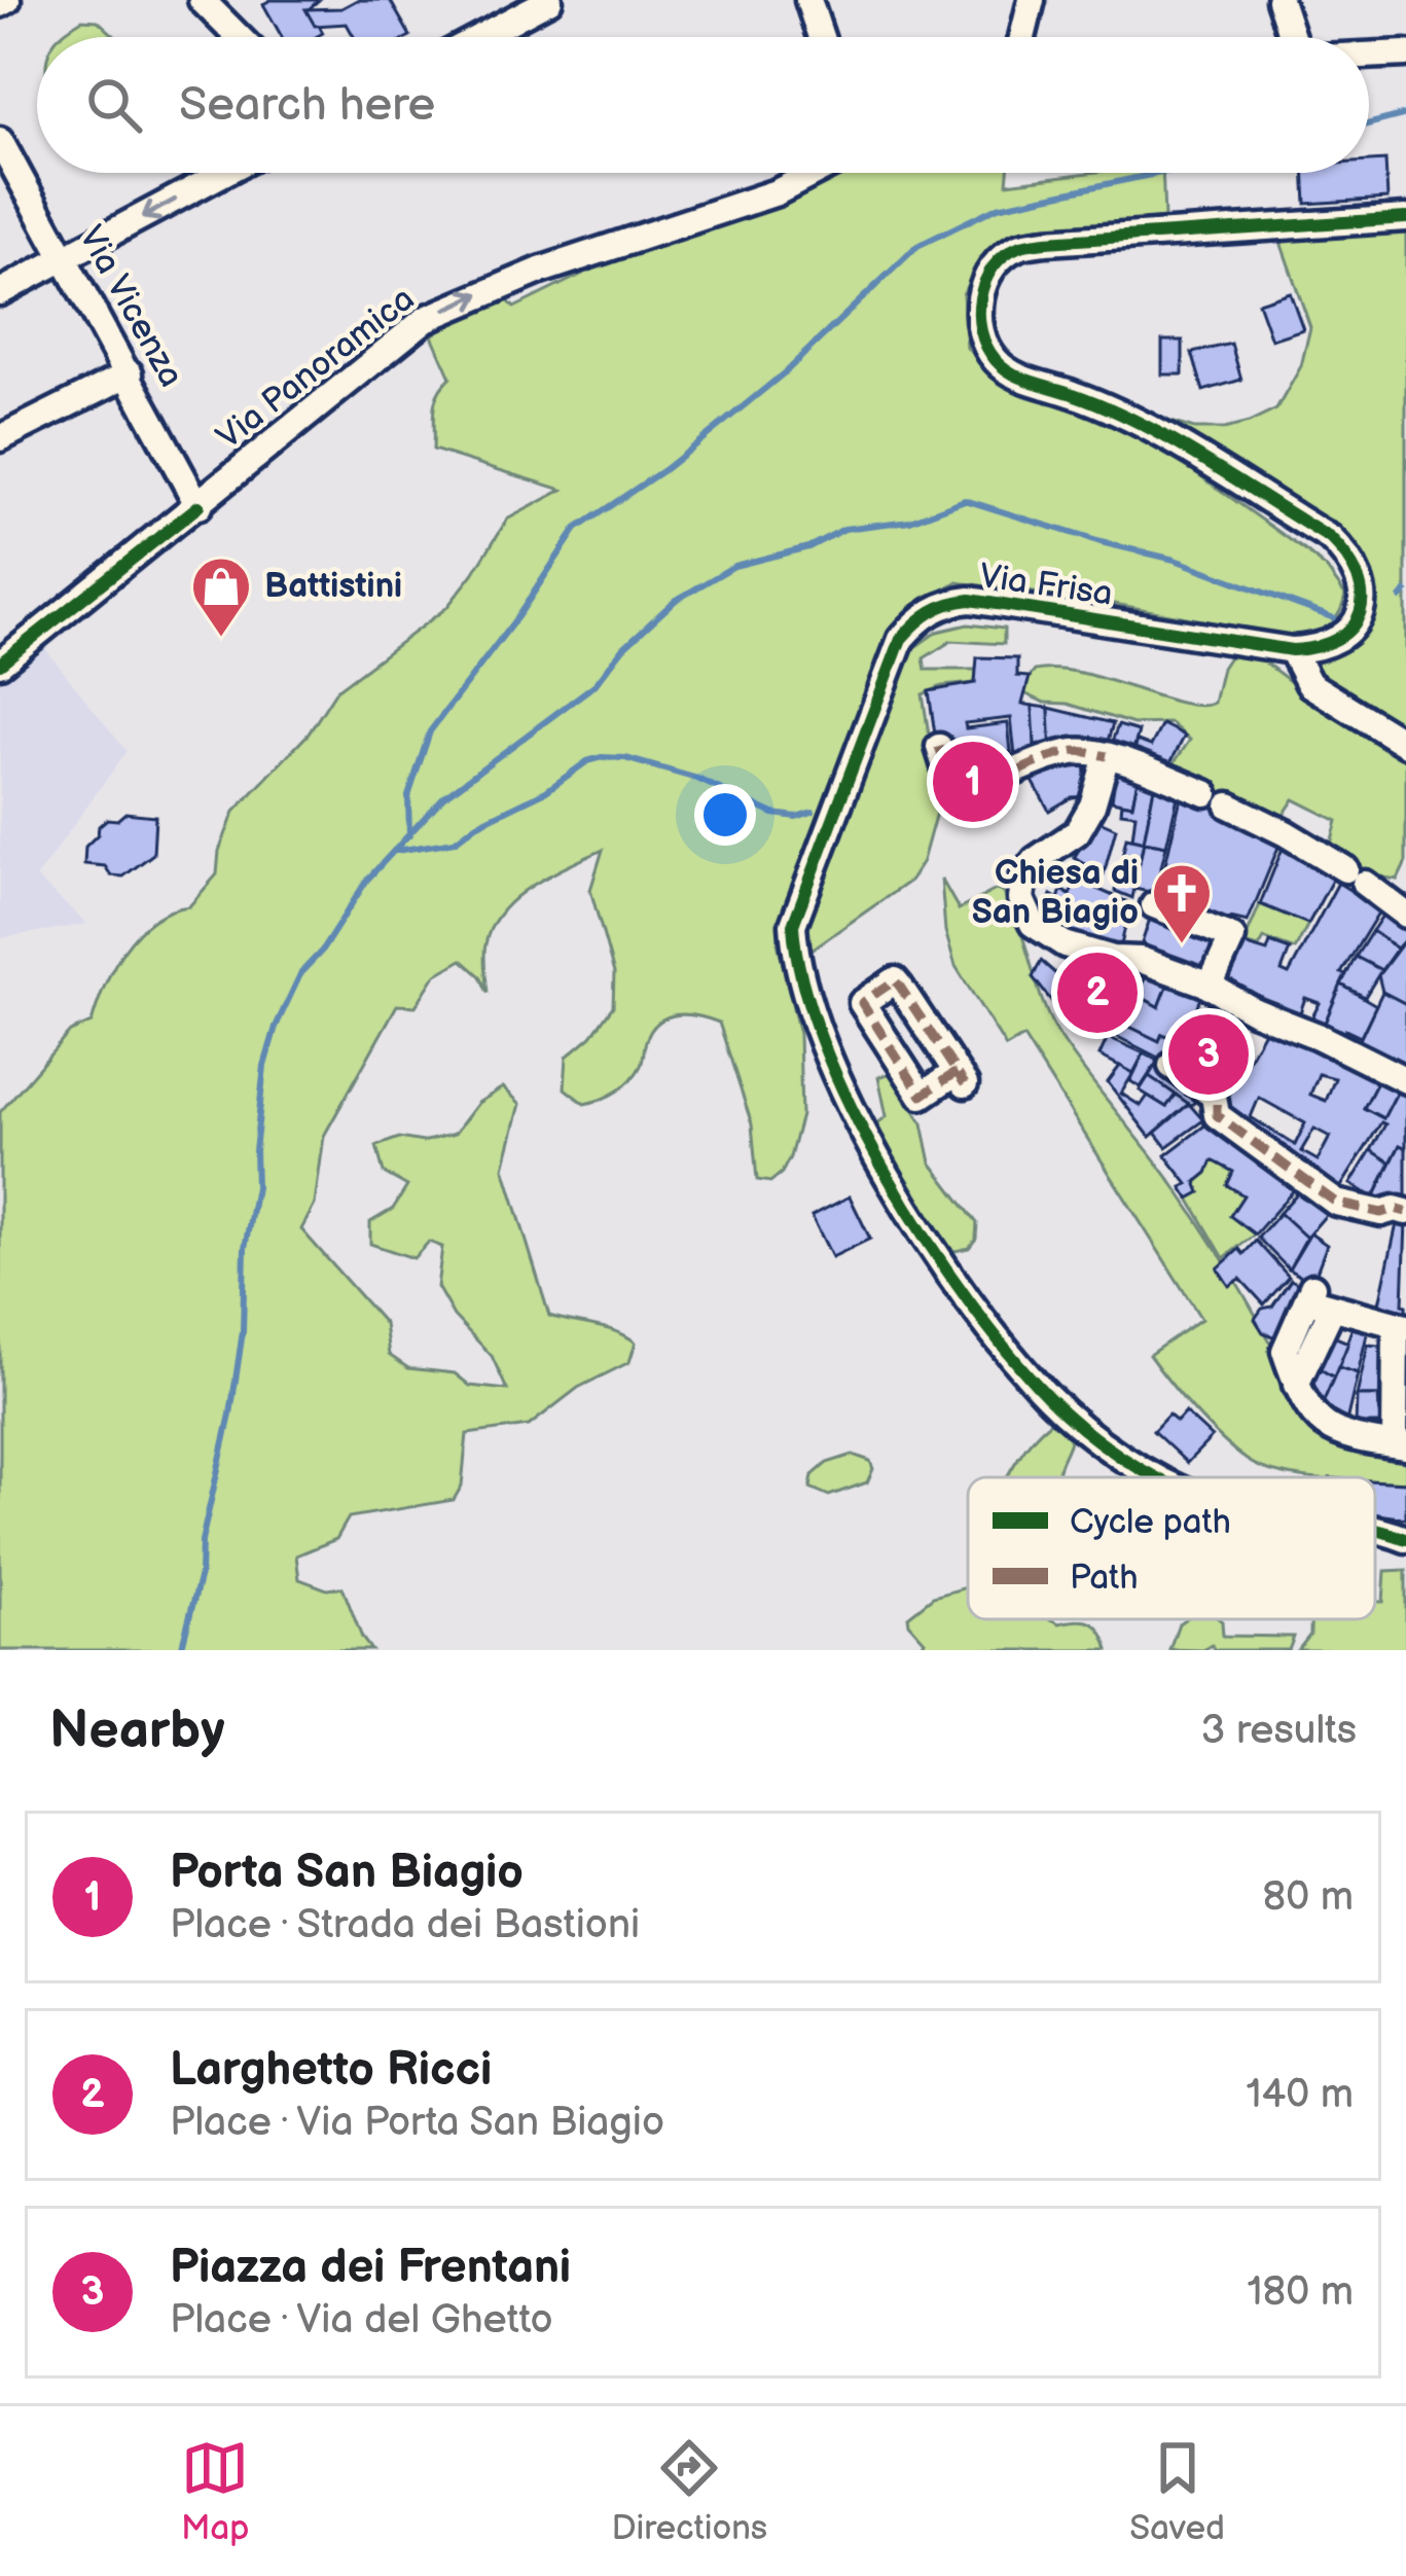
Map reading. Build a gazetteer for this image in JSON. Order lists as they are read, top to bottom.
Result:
{
  "streets": {
    "street": ["Via Vicenza", "Via Panoramica", "Via Frisa"]
  },
  "crossings": [
    ["Via Vicenza", "Via Panoramica"]
  ],
  "one_way": ["Via Panoramica"],
  "places": {
    "shop": ["Battistini"],
    "church": ["Chiesa di San Biagio"]
  },
  "legend": ["Cycle path", "Path"],
  "page": {
    "search": "Search here",
    "pins": ["1", "2", "3"],
    "heading": ["Nearby", "3 results"],
    "list": [
      {
        "mark": "1",
        "name": "Porta San Biagio",
        "note": "Place · Strada dei Bastioni",
        "value": "80 m"
      },
      {
        "mark": "2",
        "name": "Larghetto Ricci",
        "note": "Place · Via Porta San Biagio",
        "value": "140 m"
      },
      {
        "mark": "3",
        "name": "Piazza dei Frentani",
        "note": "Place · Via del Ghetto",
        "value": "180 m"
      }
    ],
    "nav": ["Map", "Directions", "Saved"]
  }
}
